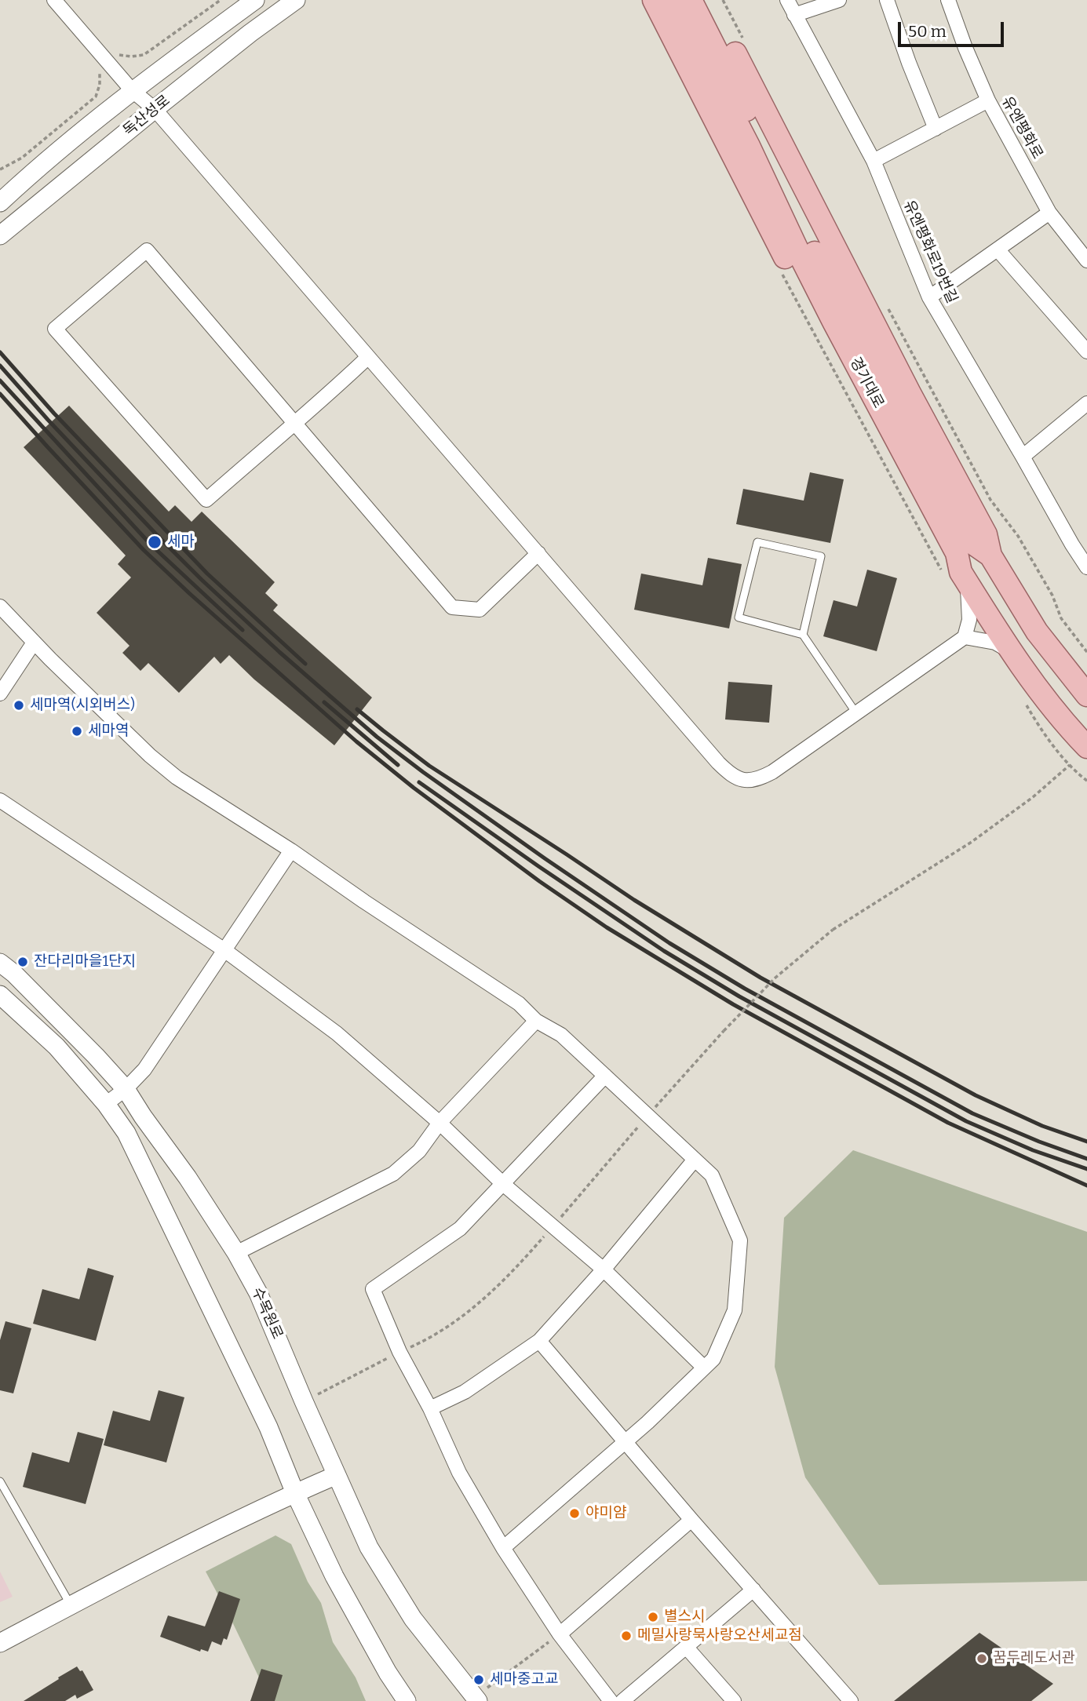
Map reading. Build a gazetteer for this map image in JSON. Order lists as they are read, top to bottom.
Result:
{
  "streets": {
    "main road": ["경기대로"],
    "street": [
      "독산성로",
      "유엔평화로",
      "유엔평화로19번길",
      "수목원로"
    ]
  },
  "places": [
    "세마",
    "세마역(시외버스)",
    "세마역",
    "잔다리마을1단지",
    "야미얌",
    "별스시",
    "메밀사랑묵사랑오산세교점",
    "꿈두레도서관",
    "세마중고교"
  ],
  "scale_bar": "50 m"
}
